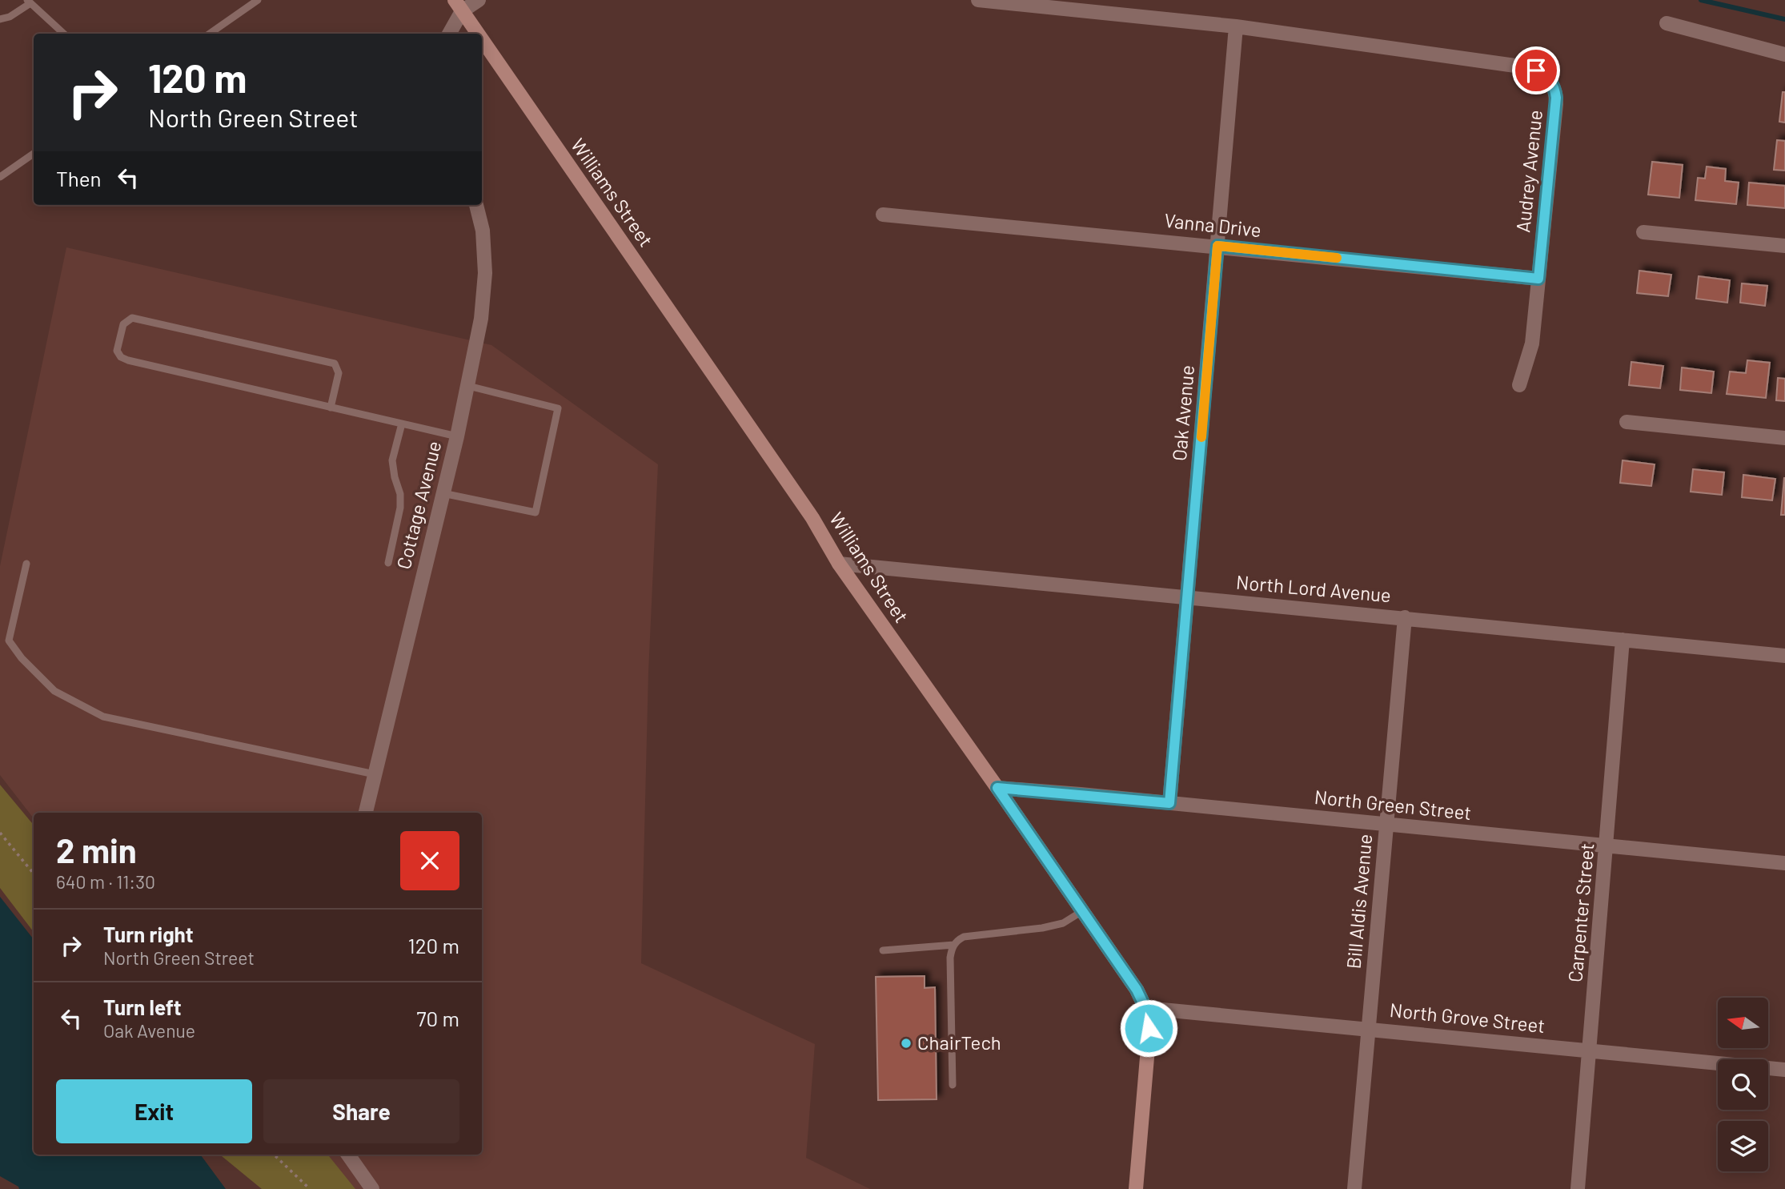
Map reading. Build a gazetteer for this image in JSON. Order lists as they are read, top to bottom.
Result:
{
  "streets": {
    "street": [
      "Audrey Avenue",
      "Williams Street",
      "Vanna Drive",
      "Oak Avenue",
      "Cottage Avenue",
      "North Lord Avenue",
      "North Green Street",
      "Bill Aldis Avenue",
      "Carpenter Street",
      "North Grove Street"
    ]
  },
  "crossings": [
    ["Audrey Avenue", "Vanna Drive"],
    ["Audrey Avenue", "Oak Avenue"],
    ["Williams Street", "North Lord Avenue"],
    ["Williams Street", "North Green Street"],
    ["Williams Street", "North Grove Street"],
    ["Vanna Drive", "Oak Avenue"],
    ["Oak Avenue", "North Lord Avenue"],
    ["Oak Avenue", "North Green Street"],
    ["North Lord Avenue", "Bill Aldis Avenue"],
    ["North Lord Avenue", "Carpenter Street"],
    ["North Green Street", "Bill Aldis Avenue"],
    ["North Green Street", "Carpenter Street"],
    ["Bill Aldis Avenue", "North Grove Street"],
    ["Carpenter Street", "North Grove Street"]
  ],
  "places": ["ChairTech"],
  "north": "left",
  "page": {
    "turn": ["120 m", "North Green Street"],
    "then": "Then",
    "heading": ["2 min", "640 m · 11:30"],
    "list": [
      {
        "name": "Turn right",
        "note": "North Green Street",
        "value": "120 m"
      },
      {
        "name": "Turn left",
        "note": "Oak Avenue",
        "value": "70 m"
      }
    ],
    "buttons": ["Exit", "Share"]
  }
}
